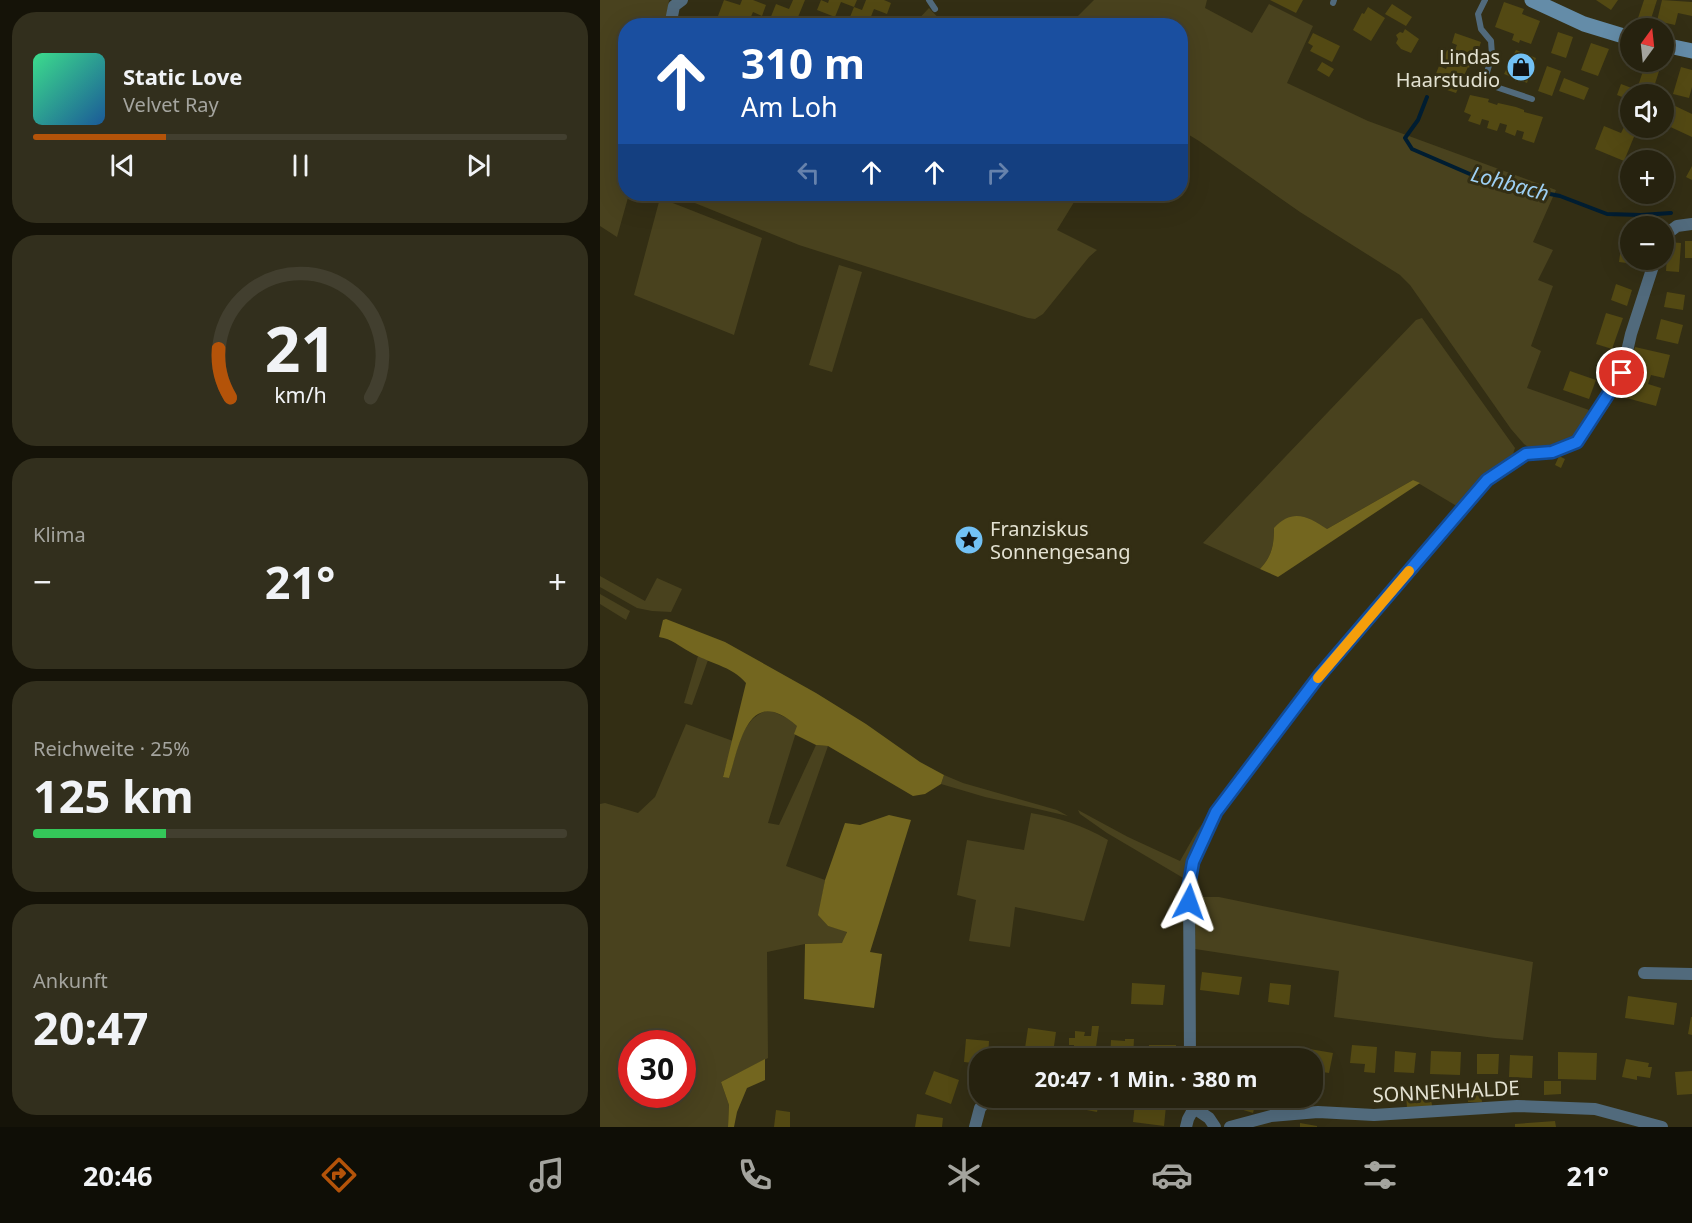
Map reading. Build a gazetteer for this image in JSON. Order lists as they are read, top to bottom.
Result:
{
  "streets": {
    "street": ["SONNENHALDE"]
  },
  "water": ["Lohbach"],
  "places": {
    "shop": ["Lindas Haarstudio"],
    "place": ["Franziskus Sonnengesang"]
  },
  "north": "top",
  "page": {
    "map_buttons": ["+", "−"],
    "turn": ["310 m", "Am Loh"],
    "song": ["Static Love", "Velvet Ray"],
    "tile": [
      "Klima",
      ["Reichweite · 25%", "125 km"],
      ["Ankunft", "20:47"]
    ],
    "heat": ["−", "21°", "+"],
    "limit": "30",
    "trip": "20:47 · 1 Min. · 380 m",
    "tabs": ["20:46", "21°"],
    "gauge": ["21", "km/h"]
  }
}
